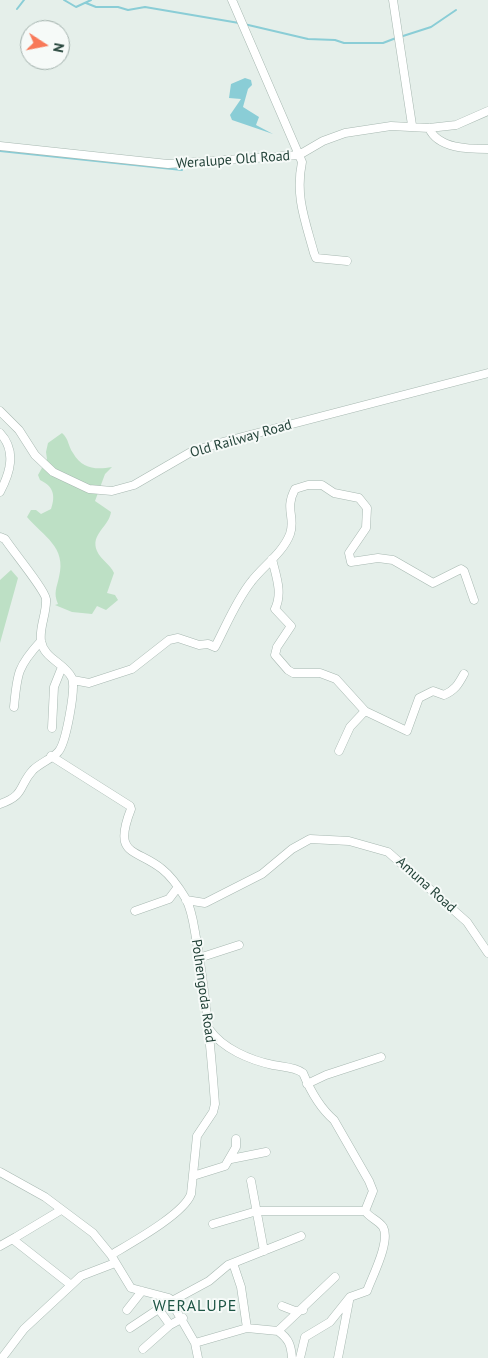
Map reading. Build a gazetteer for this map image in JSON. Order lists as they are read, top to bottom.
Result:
{
  "streets": {
    "street": [
      "Weralupe Old Road",
      "Old Railway Road",
      "Amuna Road",
      "Polhengoda Road"
    ]
  },
  "crossings": [
    ["Amuna Road", "Polhengoda Road"]
  ],
  "districts": ["WERALUPE"],
  "north": "right"
}
